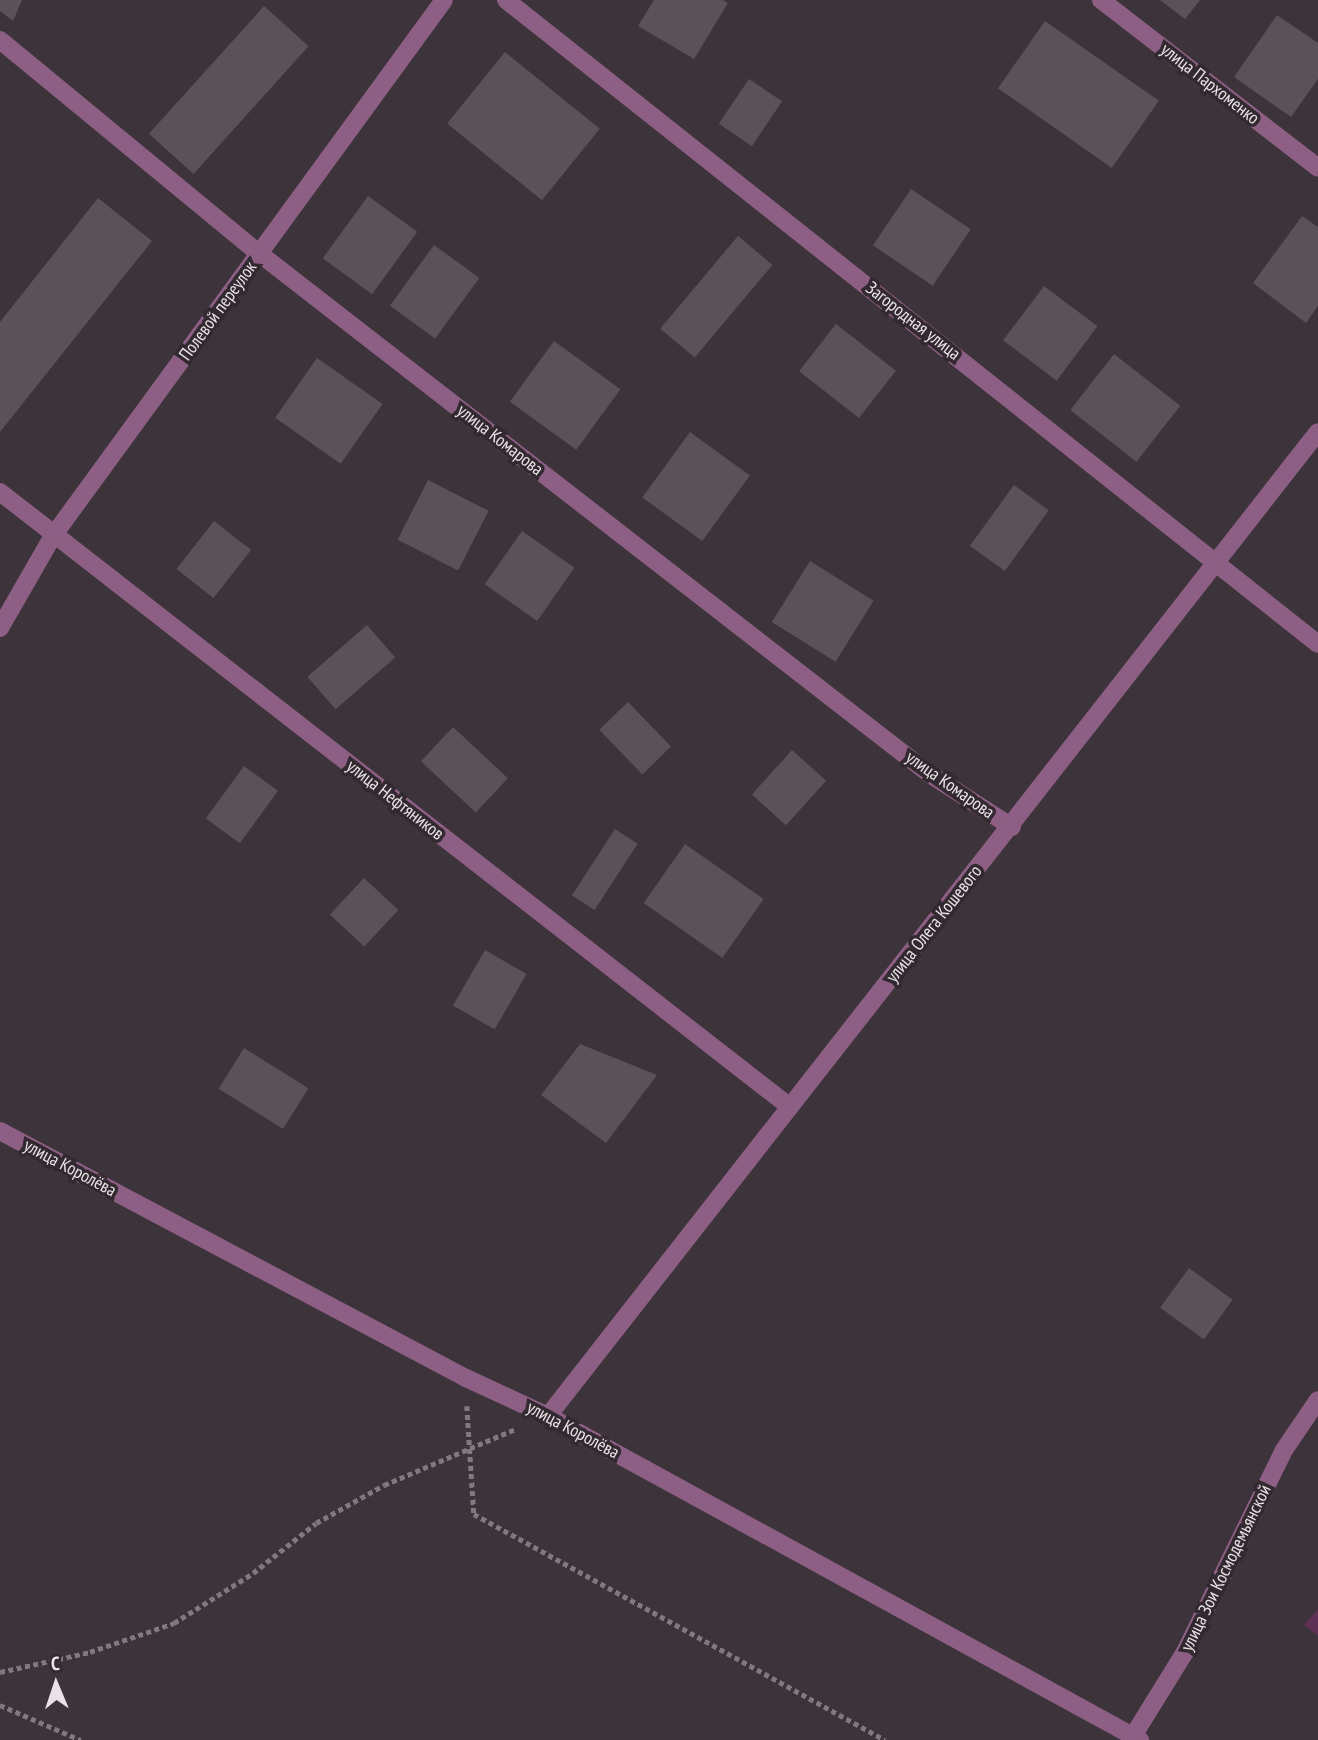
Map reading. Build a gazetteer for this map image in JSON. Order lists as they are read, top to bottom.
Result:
{
  "streets": {
    "street": [
      "улица Пархоменко",
      "Полевой переулок",
      "Загородная улица",
      "улица Комарова",
      "улица Нефтяников",
      "улица Олега Кошевого",
      "улица Королёва",
      "улица Зои Космодемьянской"
    ]
  },
  "crossings": [
    ["Полевой переулок", "улица Комарова"],
    ["Полевой переулок", "улица Нефтяников"],
    ["Загородная улица", "улица Олега Кошевого"],
    ["улица Комарова", "улица Олега Кошевого"],
    ["улица Нефтяников", "улица Олега Кошевого"],
    ["улица Олега Кошевого", "улица Королёва"],
    ["улица Королёва", "улица Зои Космодемьянской"]
  ],
  "north": "top"
}
